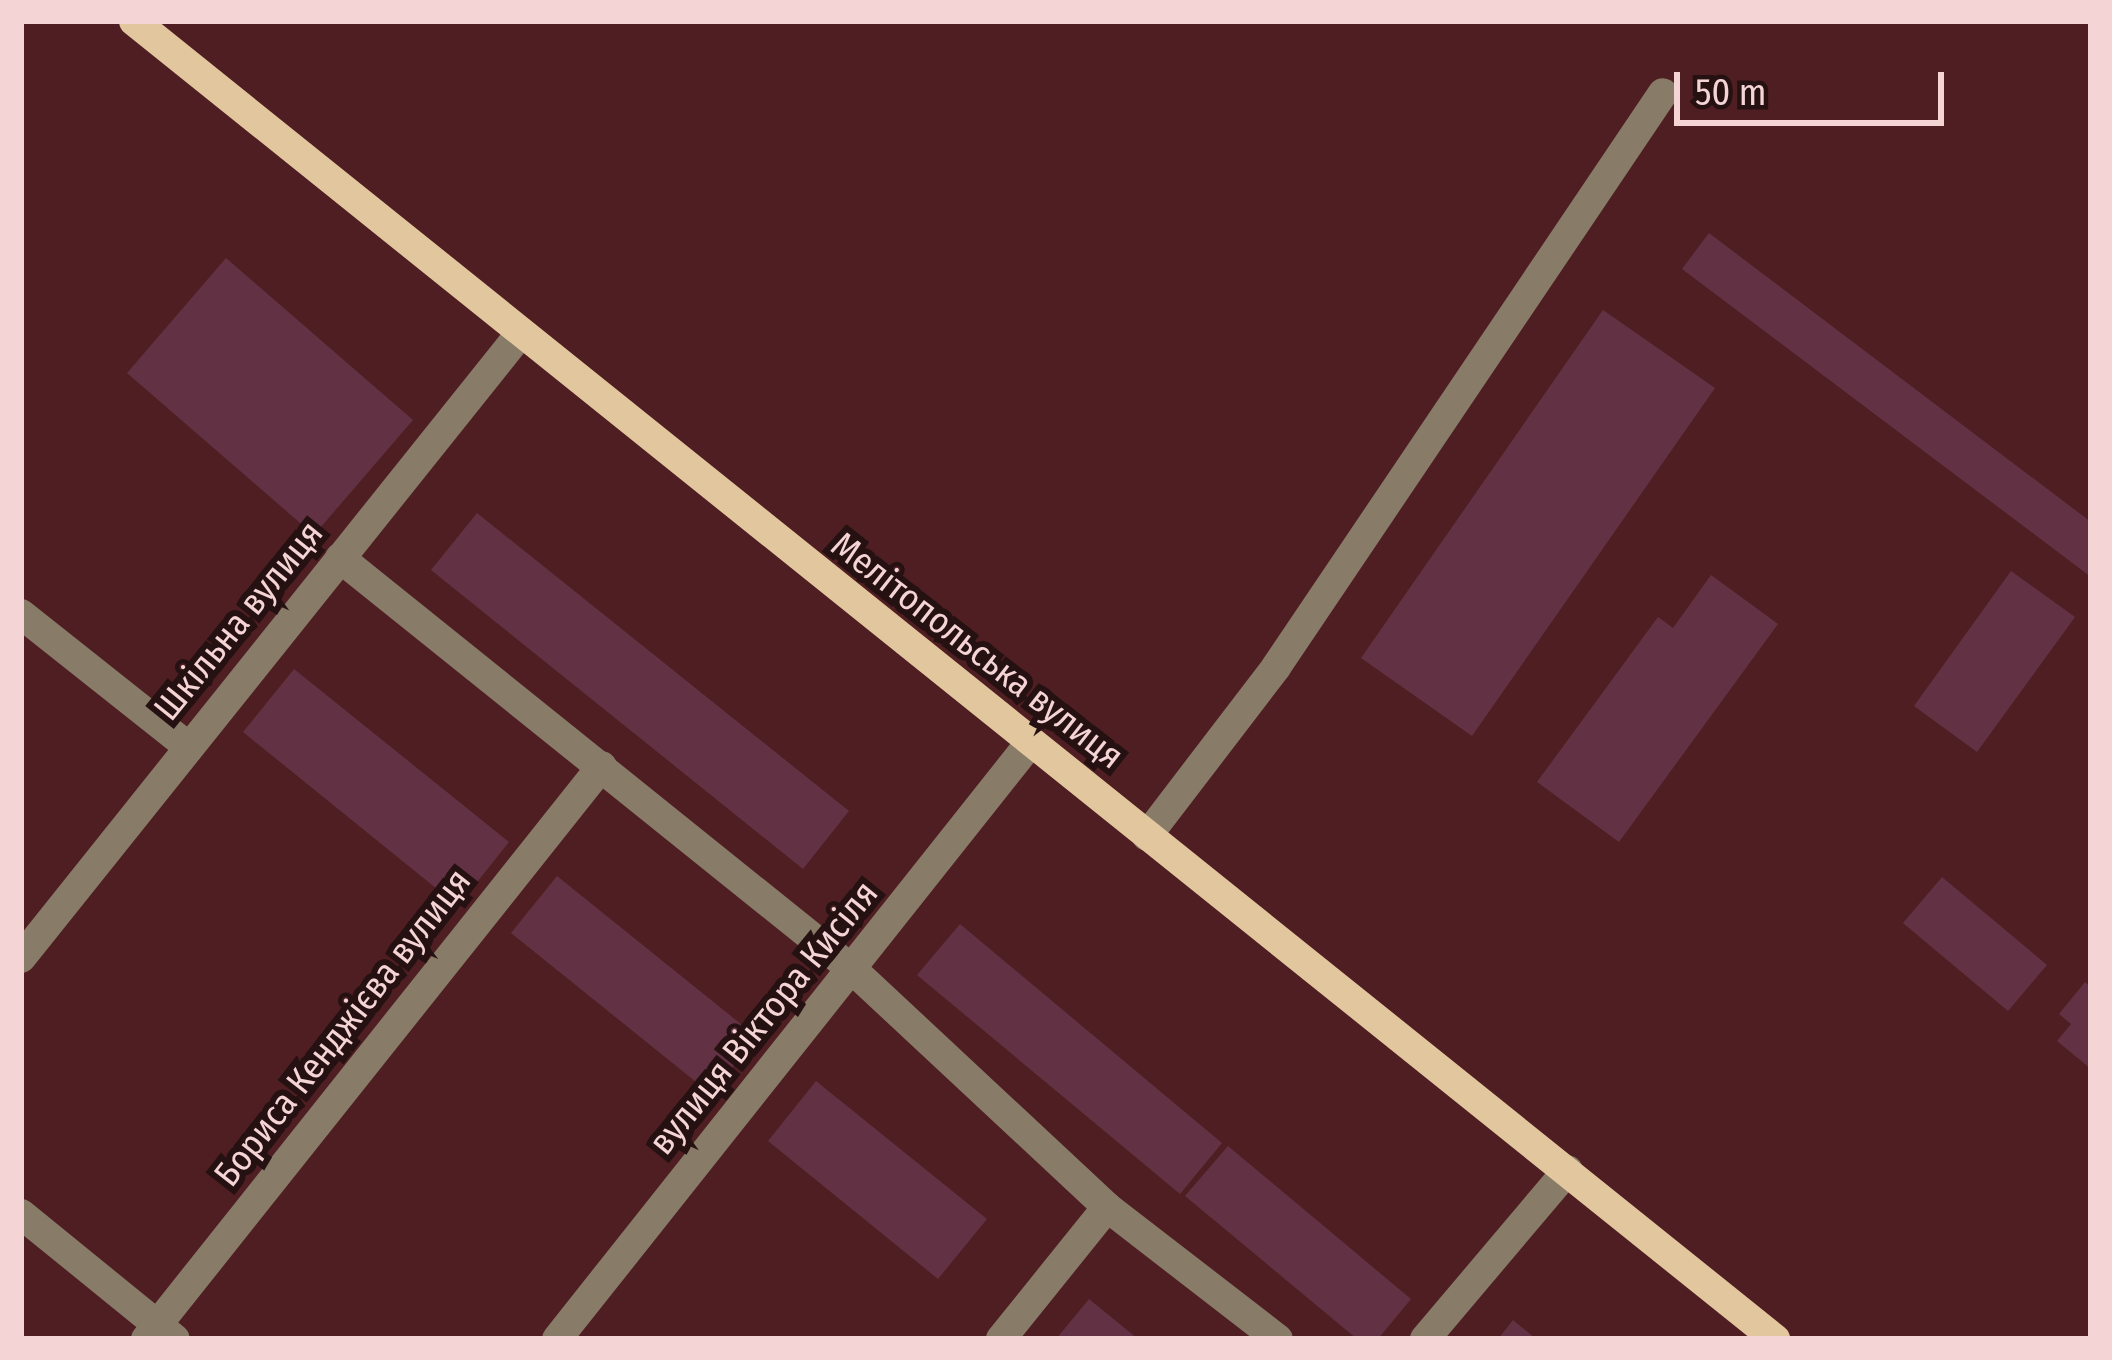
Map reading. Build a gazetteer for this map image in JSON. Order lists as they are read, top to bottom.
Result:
{
  "streets": {
    "main road": ["Мелітопольська вулиця"],
    "street": ["Шкільна вулиця", "вулиця Віктора Кисіля", "Бориса Кенджієва вулиця"]
  },
  "crossings": [
    ["Шкільна вулиця", "Мелітопольська вулиця"],
    ["Мелітопольська вулиця", "вулиця Віктора Кисіля"]
  ],
  "scale_bar": "50 m"
}
